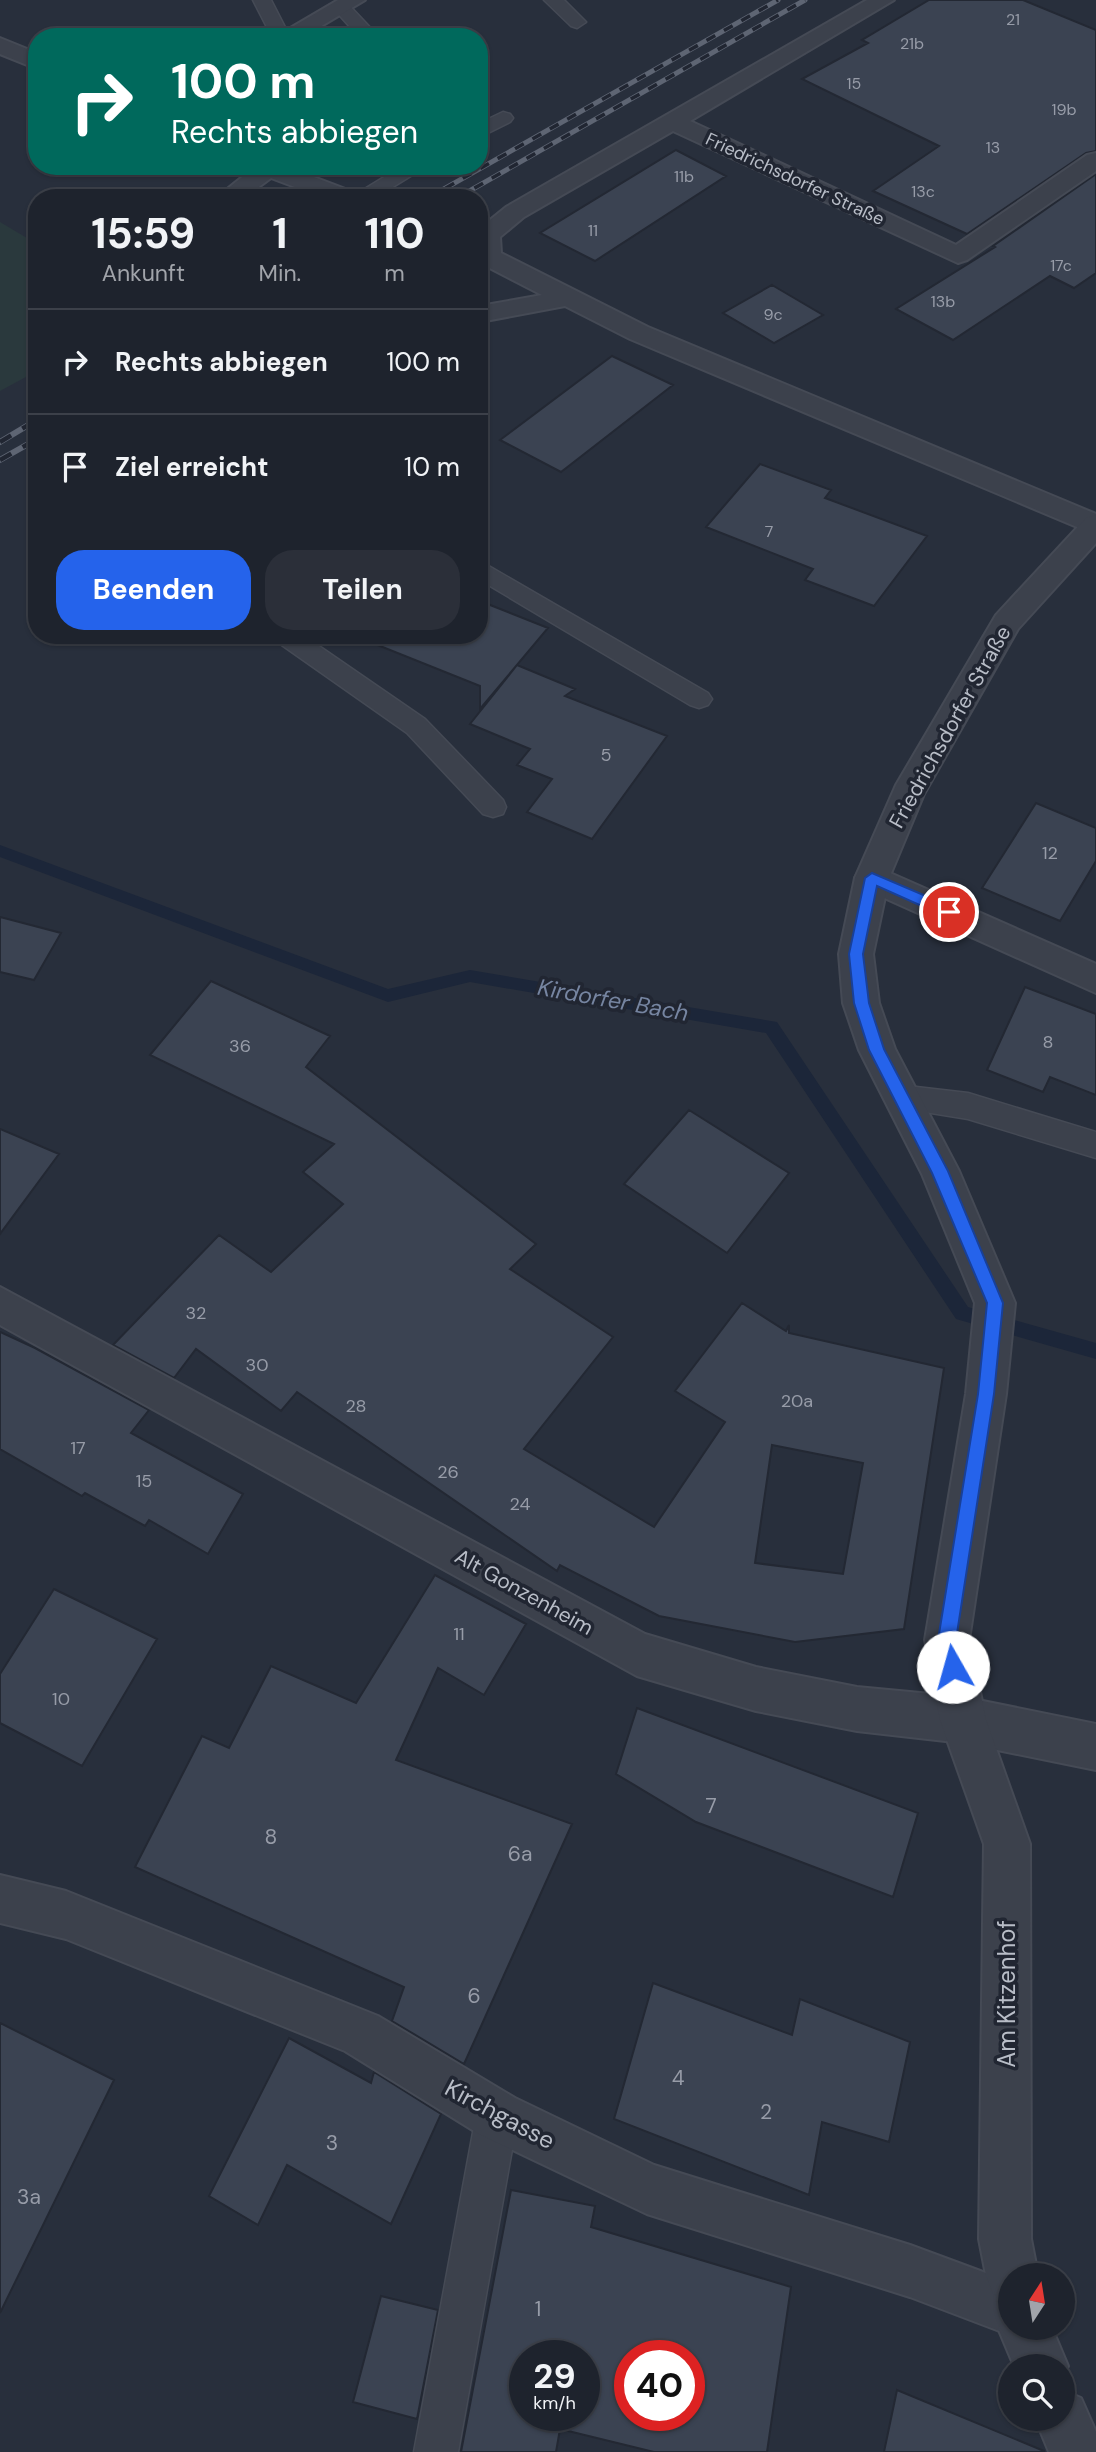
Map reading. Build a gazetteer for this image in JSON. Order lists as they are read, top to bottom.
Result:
{
  "streets": {
    "street": [
      "Friedrichsdorfer Straße",
      "Alt Gonzenheim",
      "Am Kitzenhof",
      "Kirchgasse"
    ]
  },
  "crossings": [
    ["Friedrichsdorfer Straße", "Alt Gonzenheim"],
    ["Friedrichsdorfer Straße", "Am Kitzenhof"],
    ["Alt Gonzenheim", "Am Kitzenhof"]
  ],
  "water": ["Kirdorfer Bach"],
  "house_numbers": [
    "21",
    "21b",
    "15",
    "19b",
    "13",
    "11b",
    "13c",
    "11",
    "17c",
    "13b",
    "9c",
    "7",
    "5",
    "12",
    "8",
    "36",
    "32",
    "30",
    "20a",
    "28",
    "17",
    "26",
    "15",
    "24",
    "11",
    "10",
    "7",
    "8",
    "6a",
    "6",
    "4",
    "2",
    "3",
    "3a",
    "1"
  ],
  "north": "top",
  "page": {
    "turn": ["100 m", "Rechts abbiegen"],
    "eta": [
      "15:59",
      "Ankunft",
      "1",
      "Min.",
      "110",
      "m"
    ],
    "list": [
      {
        "name": "Rechts abbiegen",
        "value": "100 m"
      },
      {
        "name": "Ziel erreicht",
        "value": "10 m"
      }
    ],
    "buttons": ["Beenden", "Teilen"],
    "speed": "29 km/h",
    "limit": "40"
  }
}
